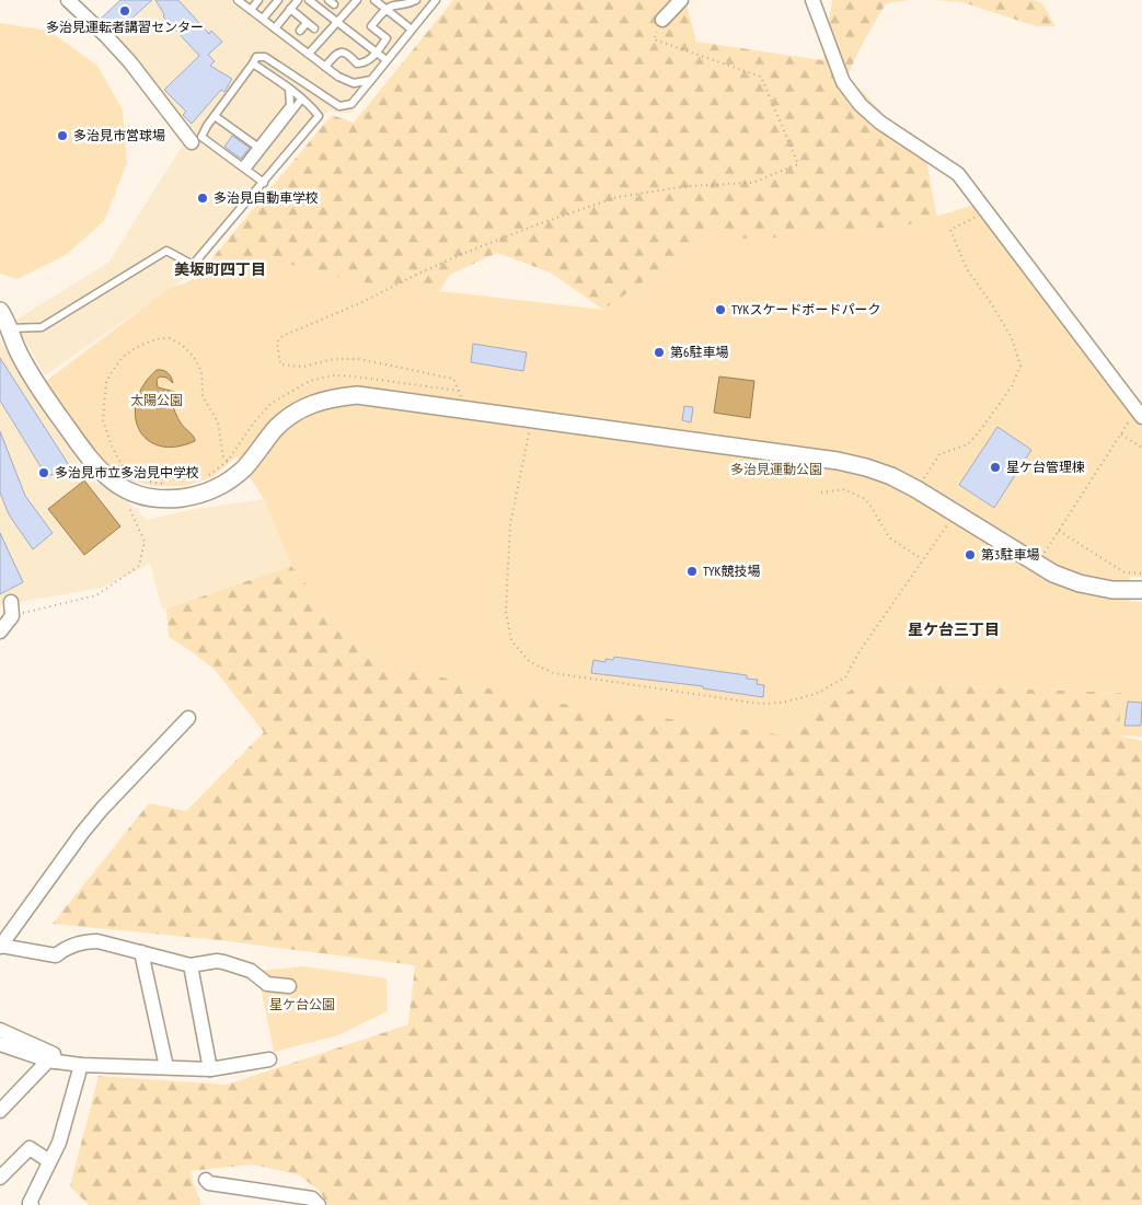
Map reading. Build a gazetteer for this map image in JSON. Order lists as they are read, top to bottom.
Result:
{
  "districts": ["美坂町四丁目", "星ケ台三丁目"],
  "parks": ["太陽公園", "多治見運動公園", "星ケ台公園"],
  "places": [
    "多治見運転者講習センター",
    "多治見市営球場",
    "多治見自動車学校",
    "TYKスケードボードパーク",
    "第6駐車場",
    "星ケ台管理棟",
    "多治見市立多治見中学校",
    "第3駐車場",
    "TYK競技場"
  ]
}
